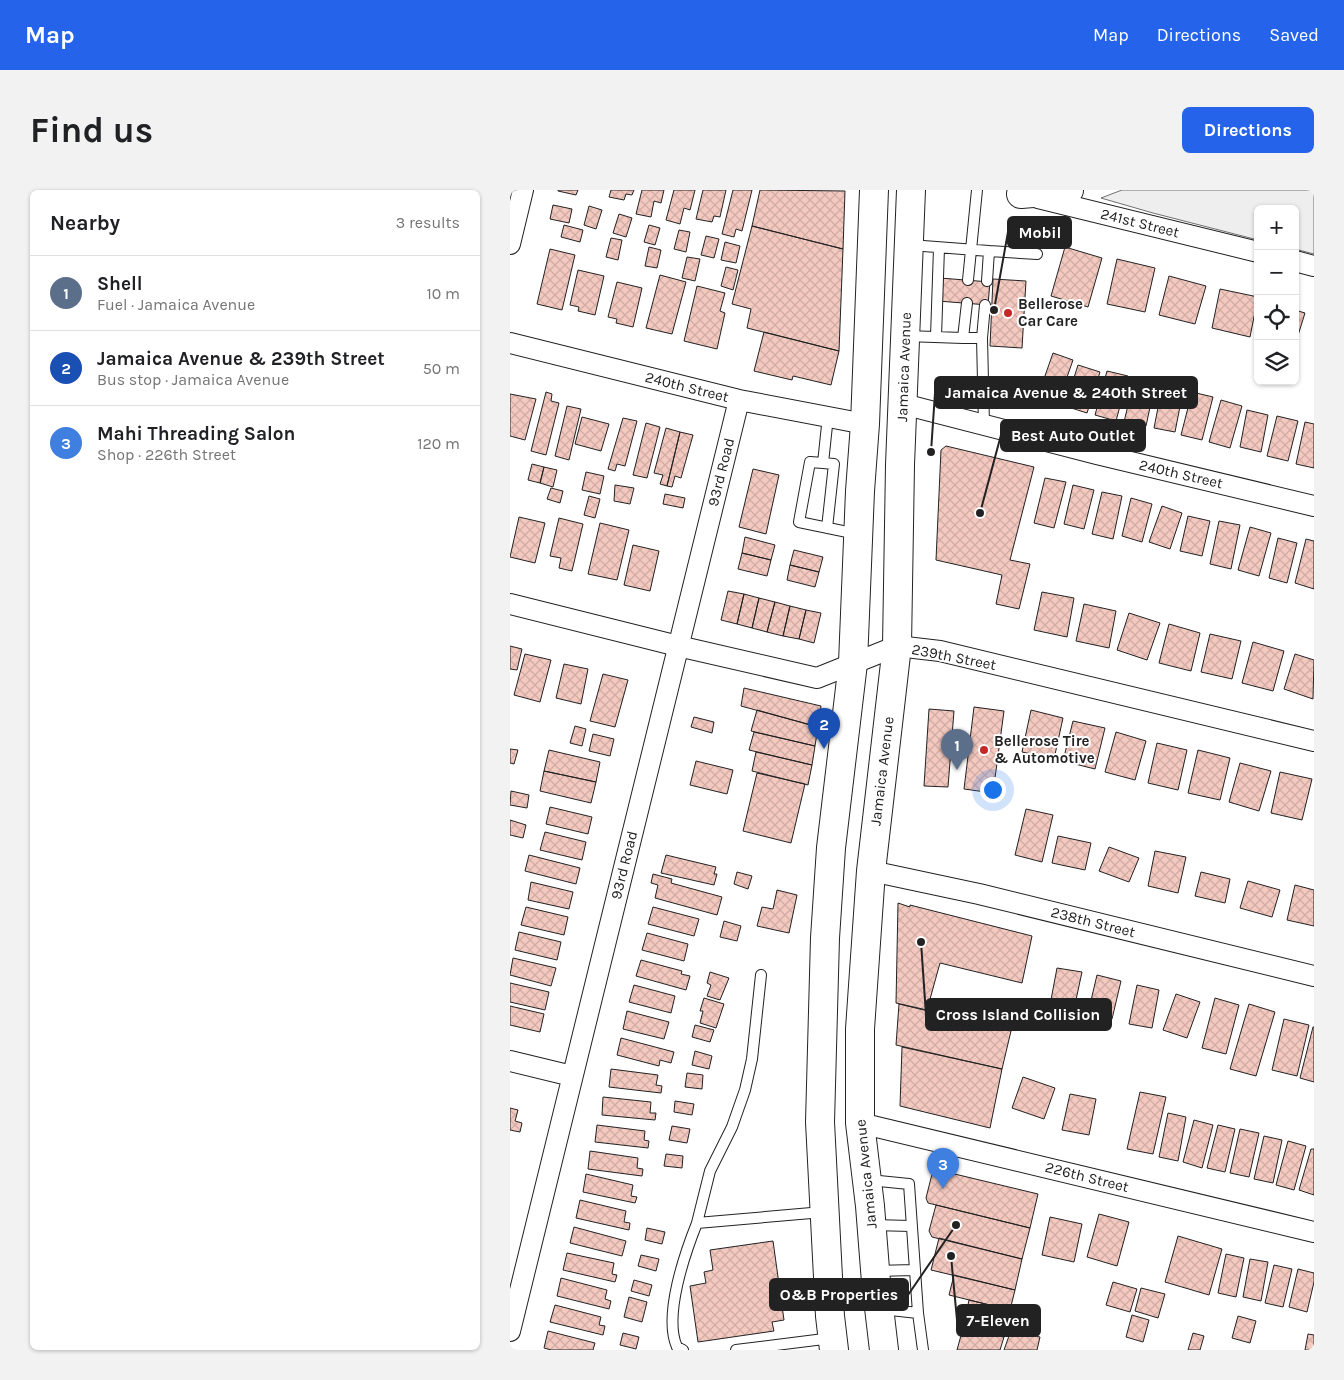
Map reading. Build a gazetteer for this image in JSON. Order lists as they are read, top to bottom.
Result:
{
  "streets": {
    "main road": ["Jamaica Avenue"],
    "street": [
      "241st Street",
      "240th Street",
      "93rd Road",
      "239th Street",
      "238th Street",
      "226th Street"
    ]
  },
  "crossings": [
    ["Jamaica Avenue", "240th Street"],
    ["Jamaica Avenue", "239th Street"],
    ["Jamaica Avenue", "238th Street"],
    ["Jamaica Avenue", "226th Street"],
    ["240th Street", "93rd Road"],
    ["93rd Road", "239th Street"]
  ],
  "places": [
    "Mobil",
    "Bellerose Car Care",
    "Jamaica Avenue & 240th Street",
    "Best Auto Outlet",
    "Bellerose Tire & Automotive",
    "Cross Island Collision",
    "O&B Properties",
    "7-Eleven"
  ],
  "page": {
    "header": "Map",
    "nav": ["Map", "Directions", "Saved"],
    "buttons": "Directions",
    "title": "Find us",
    "heading": ["Nearby", "3 results"],
    "map_buttons": ["+", "−"],
    "list": [
      {
        "mark": "1",
        "name": "Shell",
        "note": "Fuel · Jamaica Avenue",
        "value": "10 m"
      },
      {
        "mark": "2",
        "name": "Jamaica Avenue & 239th Street",
        "note": "Bus stop · Jamaica Avenue",
        "value": "50 m"
      },
      {
        "mark": "3",
        "name": "Mahi Threading Salon",
        "note": "Shop · 226th Street",
        "value": "120 m"
      }
    ],
    "pins": ["2", "1", "3"]
  }
}
